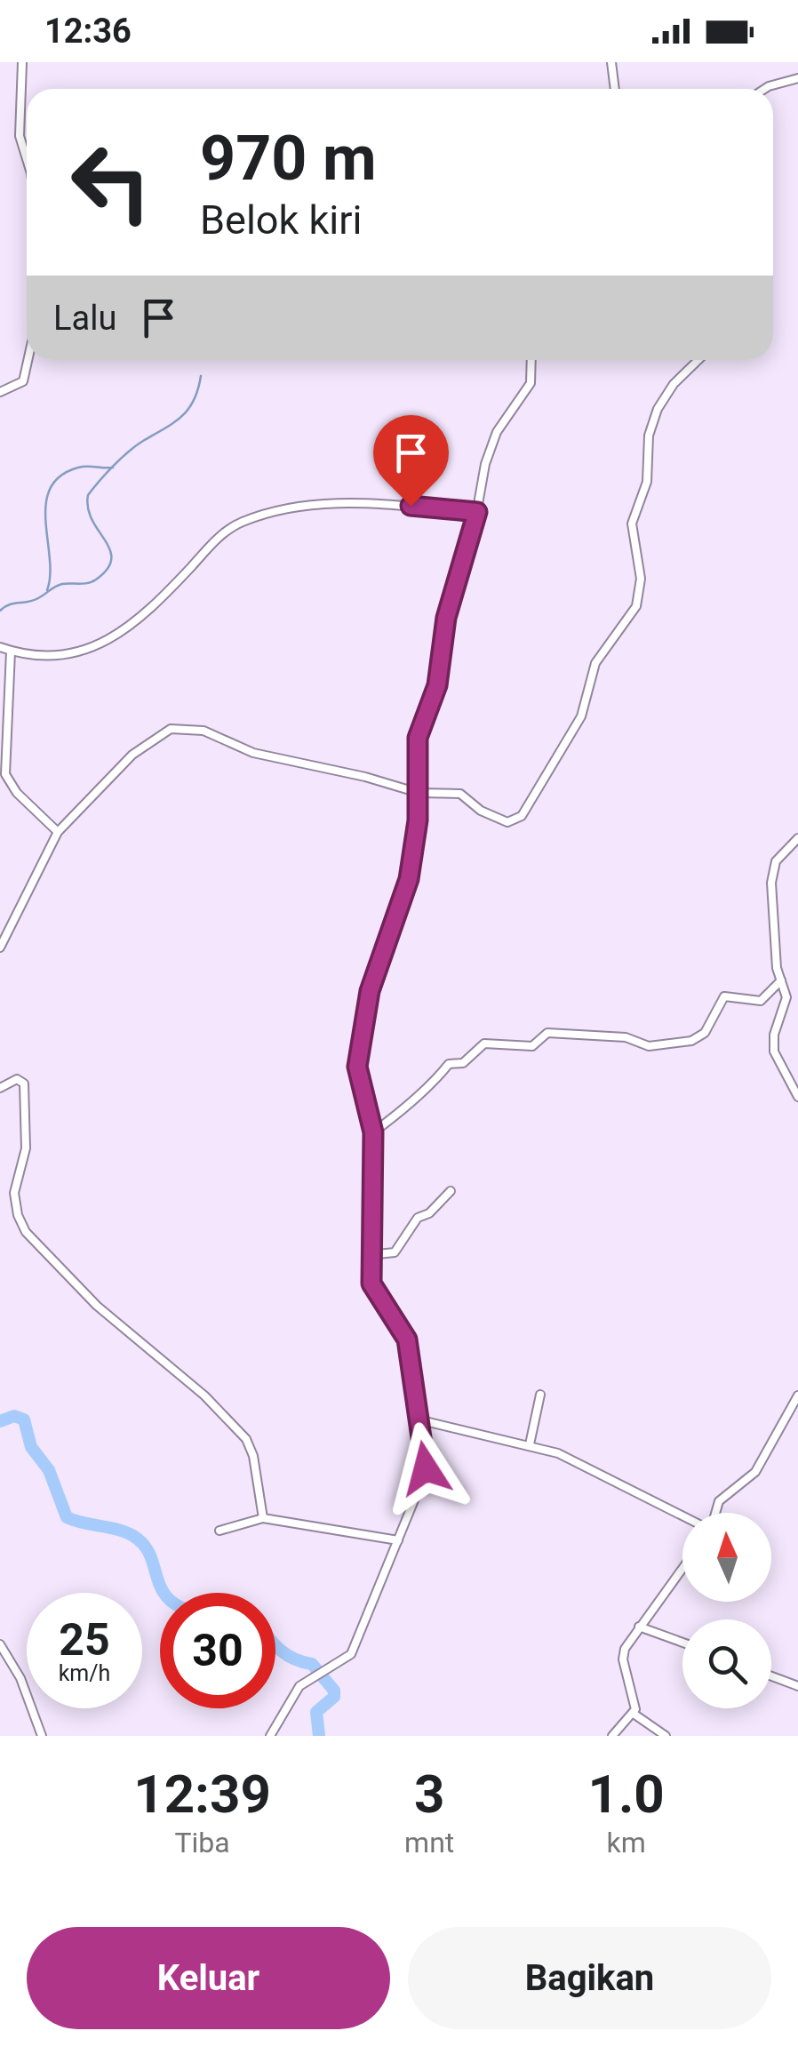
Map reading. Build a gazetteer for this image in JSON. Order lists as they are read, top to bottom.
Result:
{
  "north": "top",
  "page": {
    "status": "12:36",
    "turn": ["970 m", "Belok kiri"],
    "then": "Lalu",
    "speed": "25 km/h",
    "limit": "30",
    "eta": [
      "12:39",
      "Tiba",
      "3",
      "mnt",
      "1.0",
      "km"
    ],
    "buttons": ["Keluar", "Bagikan"]
  }
}
